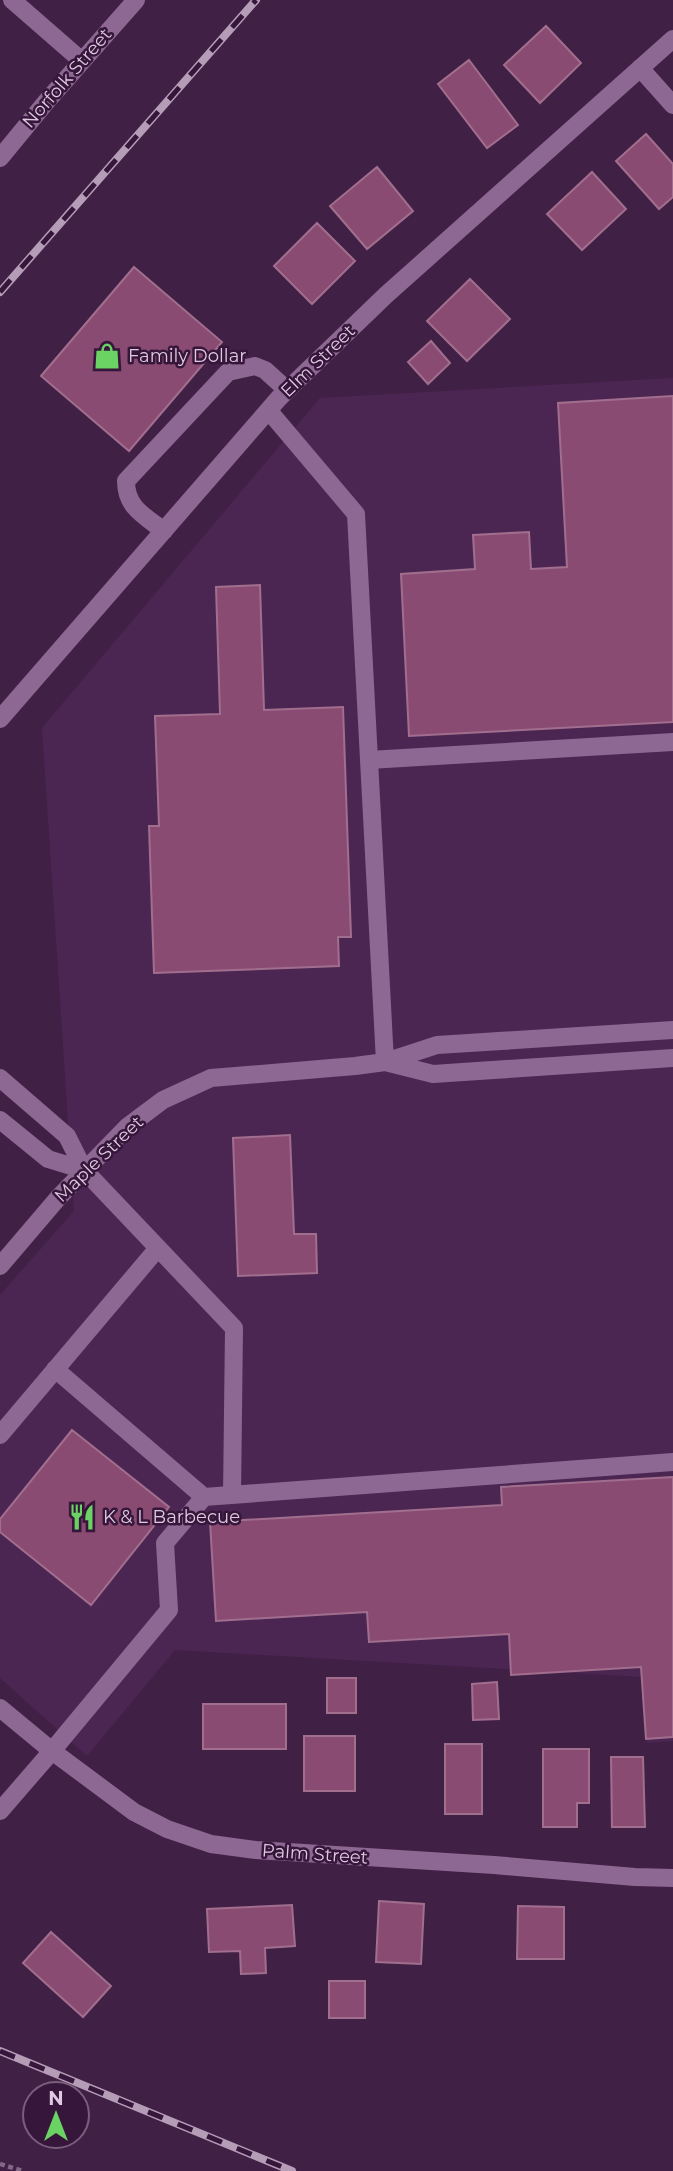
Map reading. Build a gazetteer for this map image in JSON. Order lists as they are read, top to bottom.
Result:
{
  "streets": {
    "street": [
      "Norfolk Street",
      "Elm Street",
      "Maple Street",
      "Palm Street"
    ]
  },
  "places": {
    "shop": ["Family Dollar"],
    "restaurant": ["K & L Barbecue"]
  },
  "north": "top"
}
